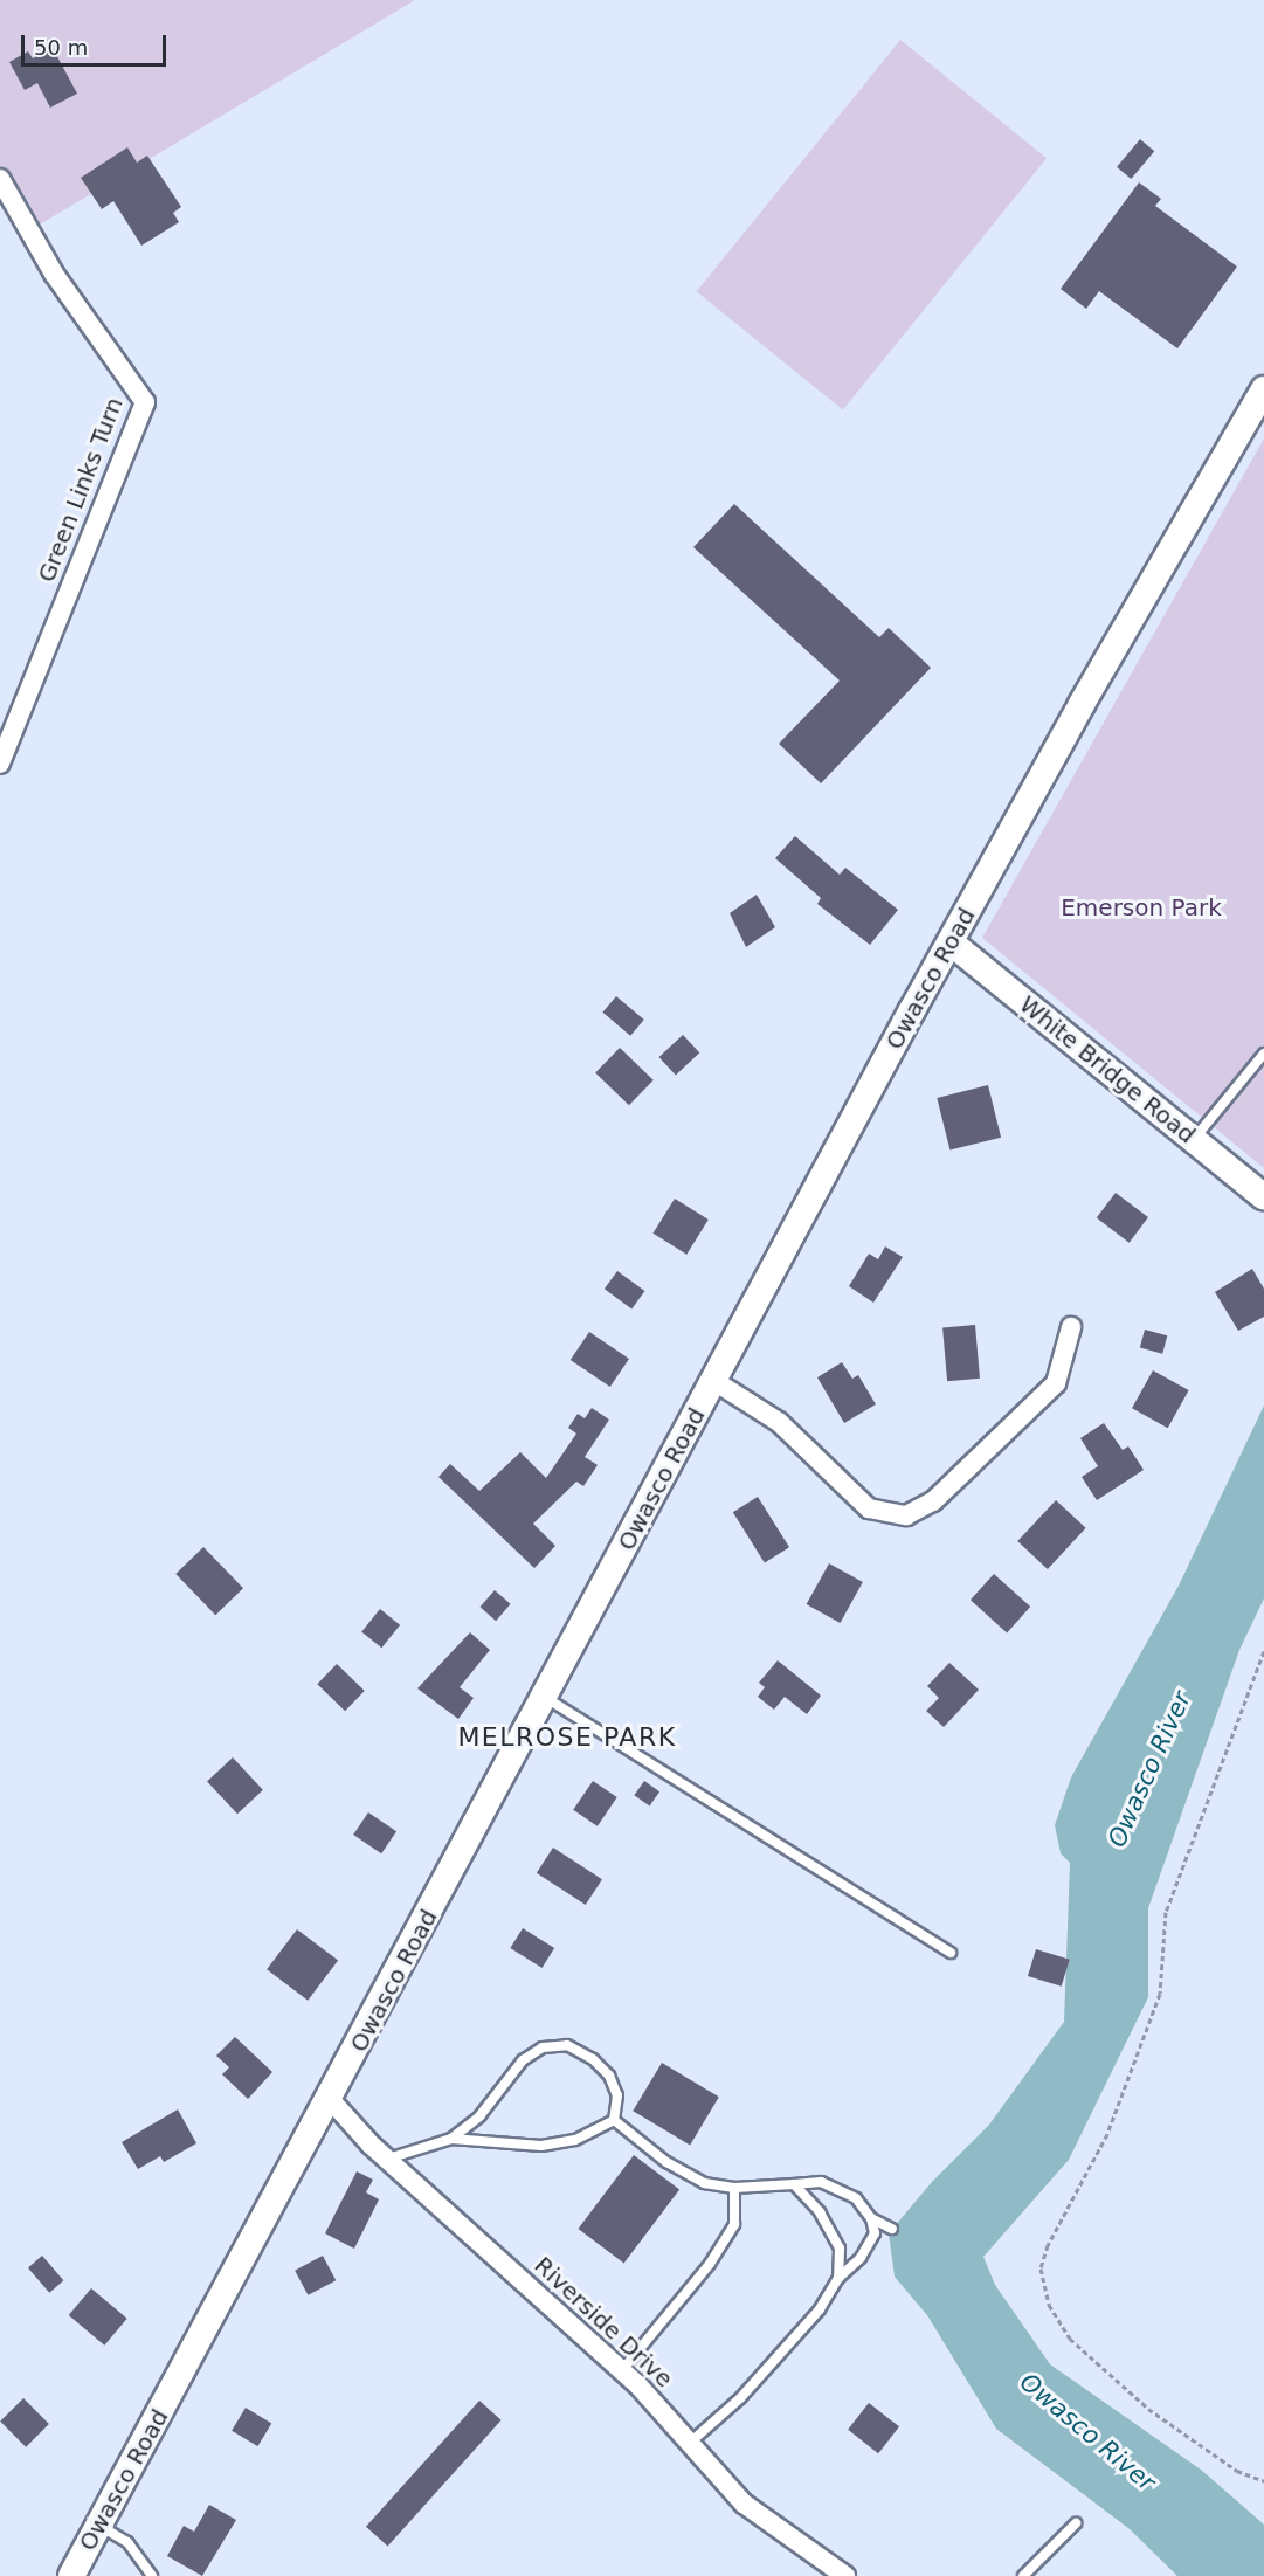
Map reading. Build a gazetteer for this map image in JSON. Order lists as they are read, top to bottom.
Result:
{
  "streets": {
    "main road": ["Owasco Road", "White Bridge Road"],
    "street": ["Green Links Turn", "Riverside Drive"]
  },
  "crossings": [
    ["Owasco Road", "White Bridge Road"],
    ["Owasco Road", "Riverside Drive"]
  ],
  "districts": ["MELROSE PARK"],
  "water": ["Owasco River"],
  "parks": ["Emerson Park"],
  "scale_bar": "50 m"
}
